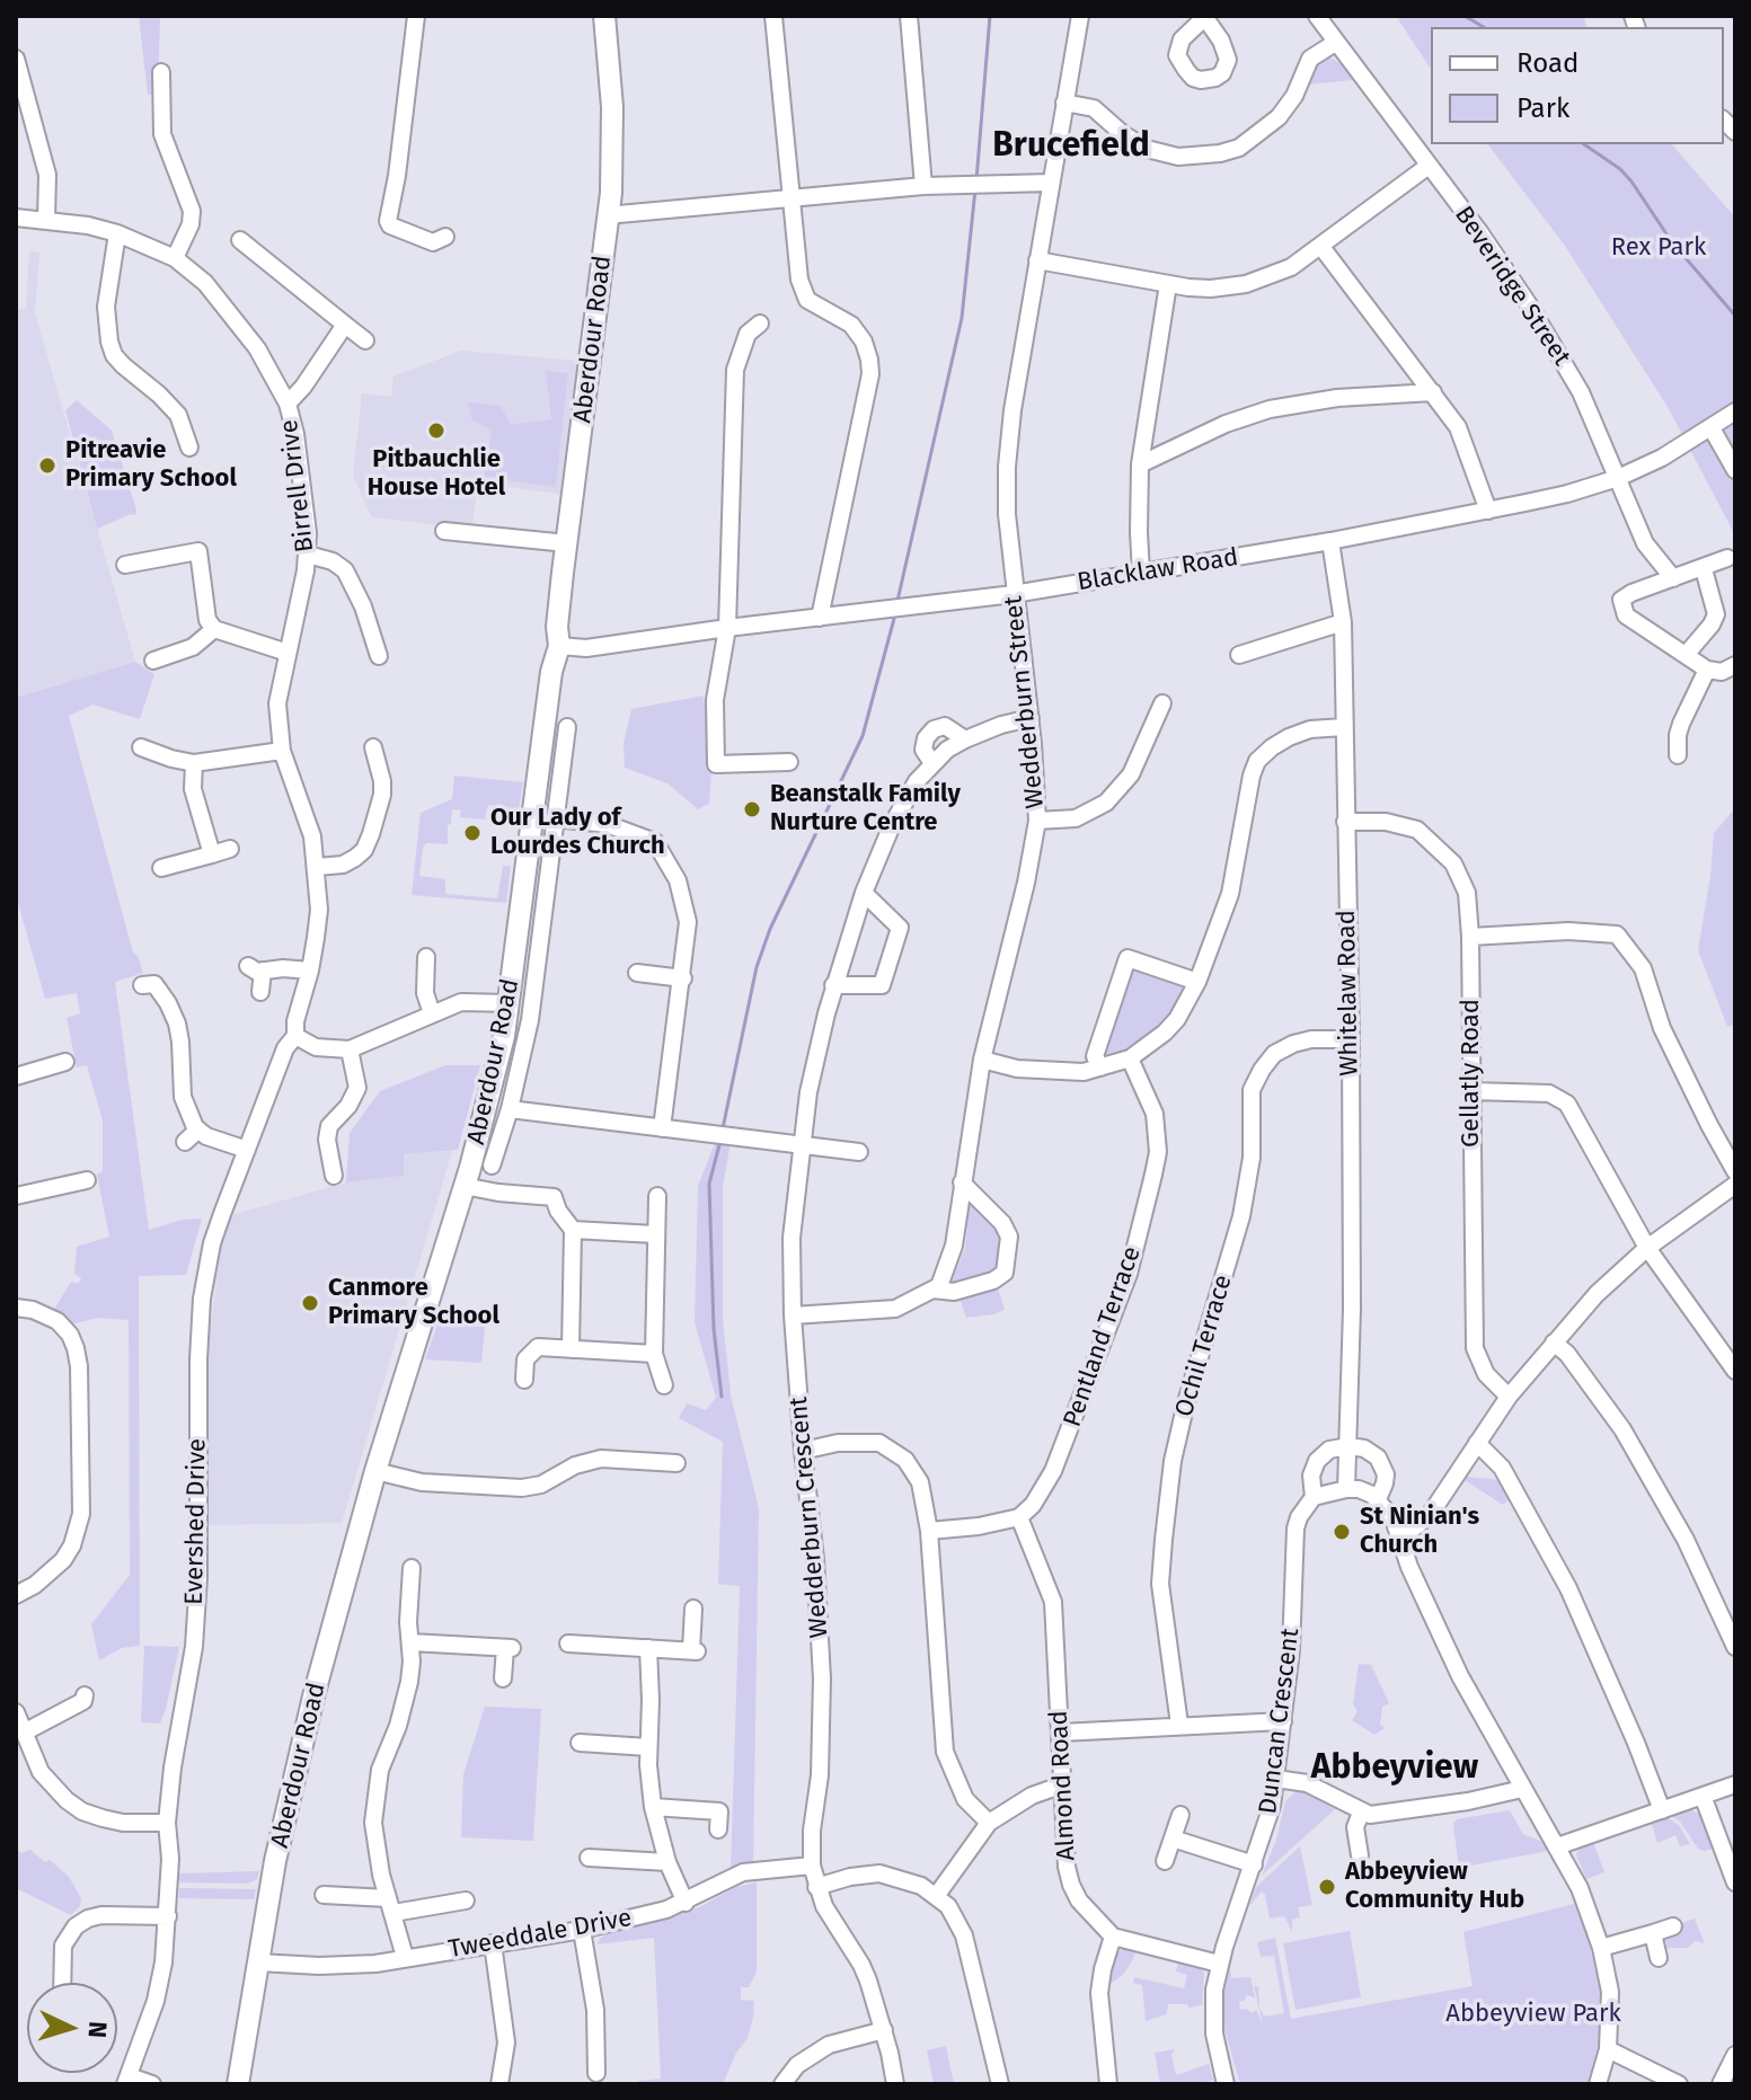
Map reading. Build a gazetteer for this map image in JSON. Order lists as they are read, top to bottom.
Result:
{
  "streets": {
    "main road": ["Aberdour Road"],
    "street": [
      "Beveridge Street",
      "Birrell Drive",
      "Blacklaw Road",
      "Wedderburn Street",
      "Whitelaw Road",
      "Gellatly Road",
      "Pentland Terrace",
      "Ochil Terrace",
      "Wedderburn Crescent",
      "Evershed Drive",
      "Duncan Crescent",
      "Almond Road",
      "Tweeddale Drive"
    ]
  },
  "crossings": [
    ["Beveridge Street", "Blacklaw Road"],
    ["Aberdour Road", "Blacklaw Road"],
    ["Aberdour Road", "Tweeddale Drive"],
    ["Birrell Drive", "Evershed Drive"],
    ["Blacklaw Road", "Wedderburn Street"],
    ["Blacklaw Road", "Whitelaw Road"],
    ["Wedderburn Street", "Wedderburn Crescent"],
    ["Whitelaw Road", "Gellatly Road"],
    ["Whitelaw Road", "Ochil Terrace"],
    ["Pentland Terrace", "Almond Road"],
    ["Wedderburn Crescent", "Tweeddale Drive"]
  ],
  "districts": ["Brucefield", "Abbeyview"],
  "parks": ["Rex Park", "Abbeyview Park"],
  "places": [
    "Pitbauchlie House Hotel",
    "Pitreavie Primary School",
    "Beanstalk Family Nurture Centre",
    "Our Lady of Lourdes Church",
    "Canmore Primary School",
    "St Ninian's Church",
    "Abbeyview Community Hub"
  ],
  "legend": ["Road", "Park"],
  "north": "right"
}
